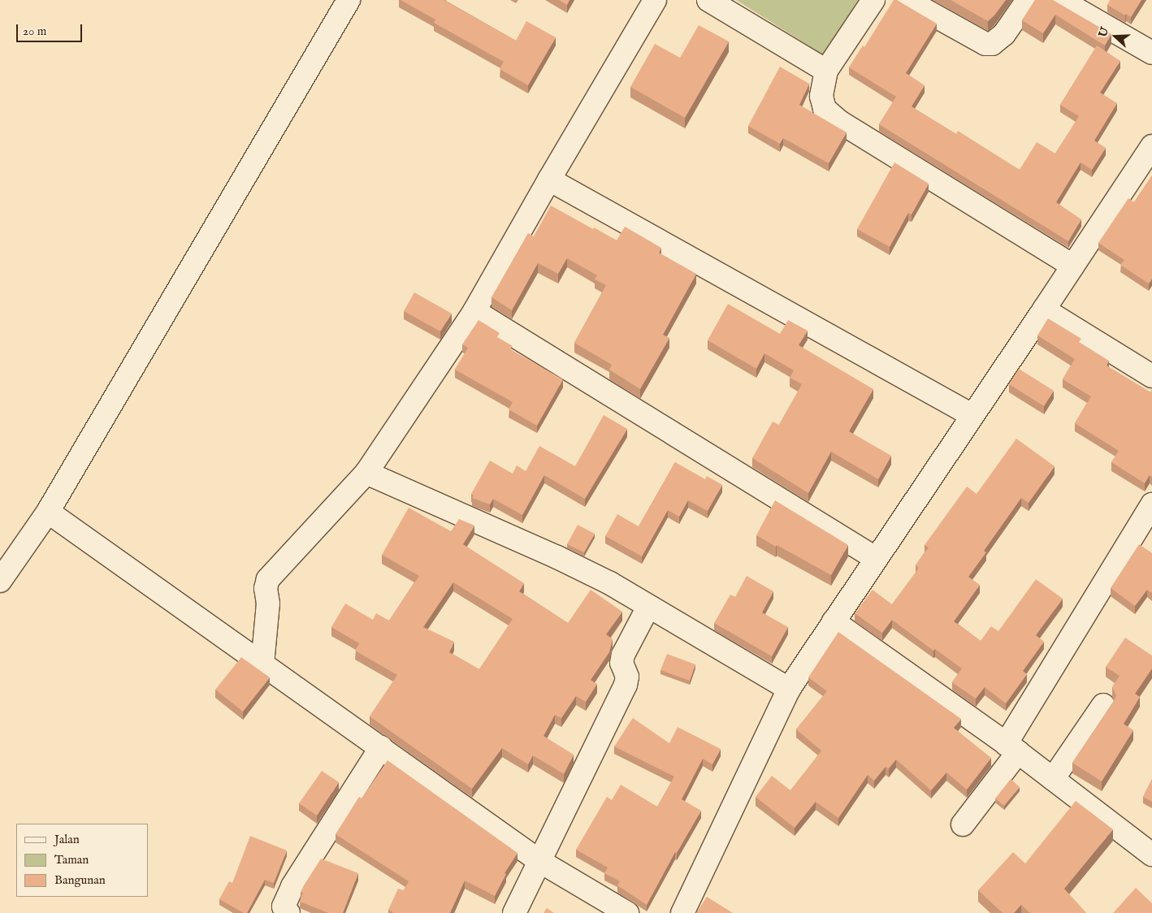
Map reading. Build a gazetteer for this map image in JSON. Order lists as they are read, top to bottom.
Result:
{
  "legend": ["Jalan", "Taman", "Bangunan"],
  "scale_bar": "20 m",
  "north": "left"
}
